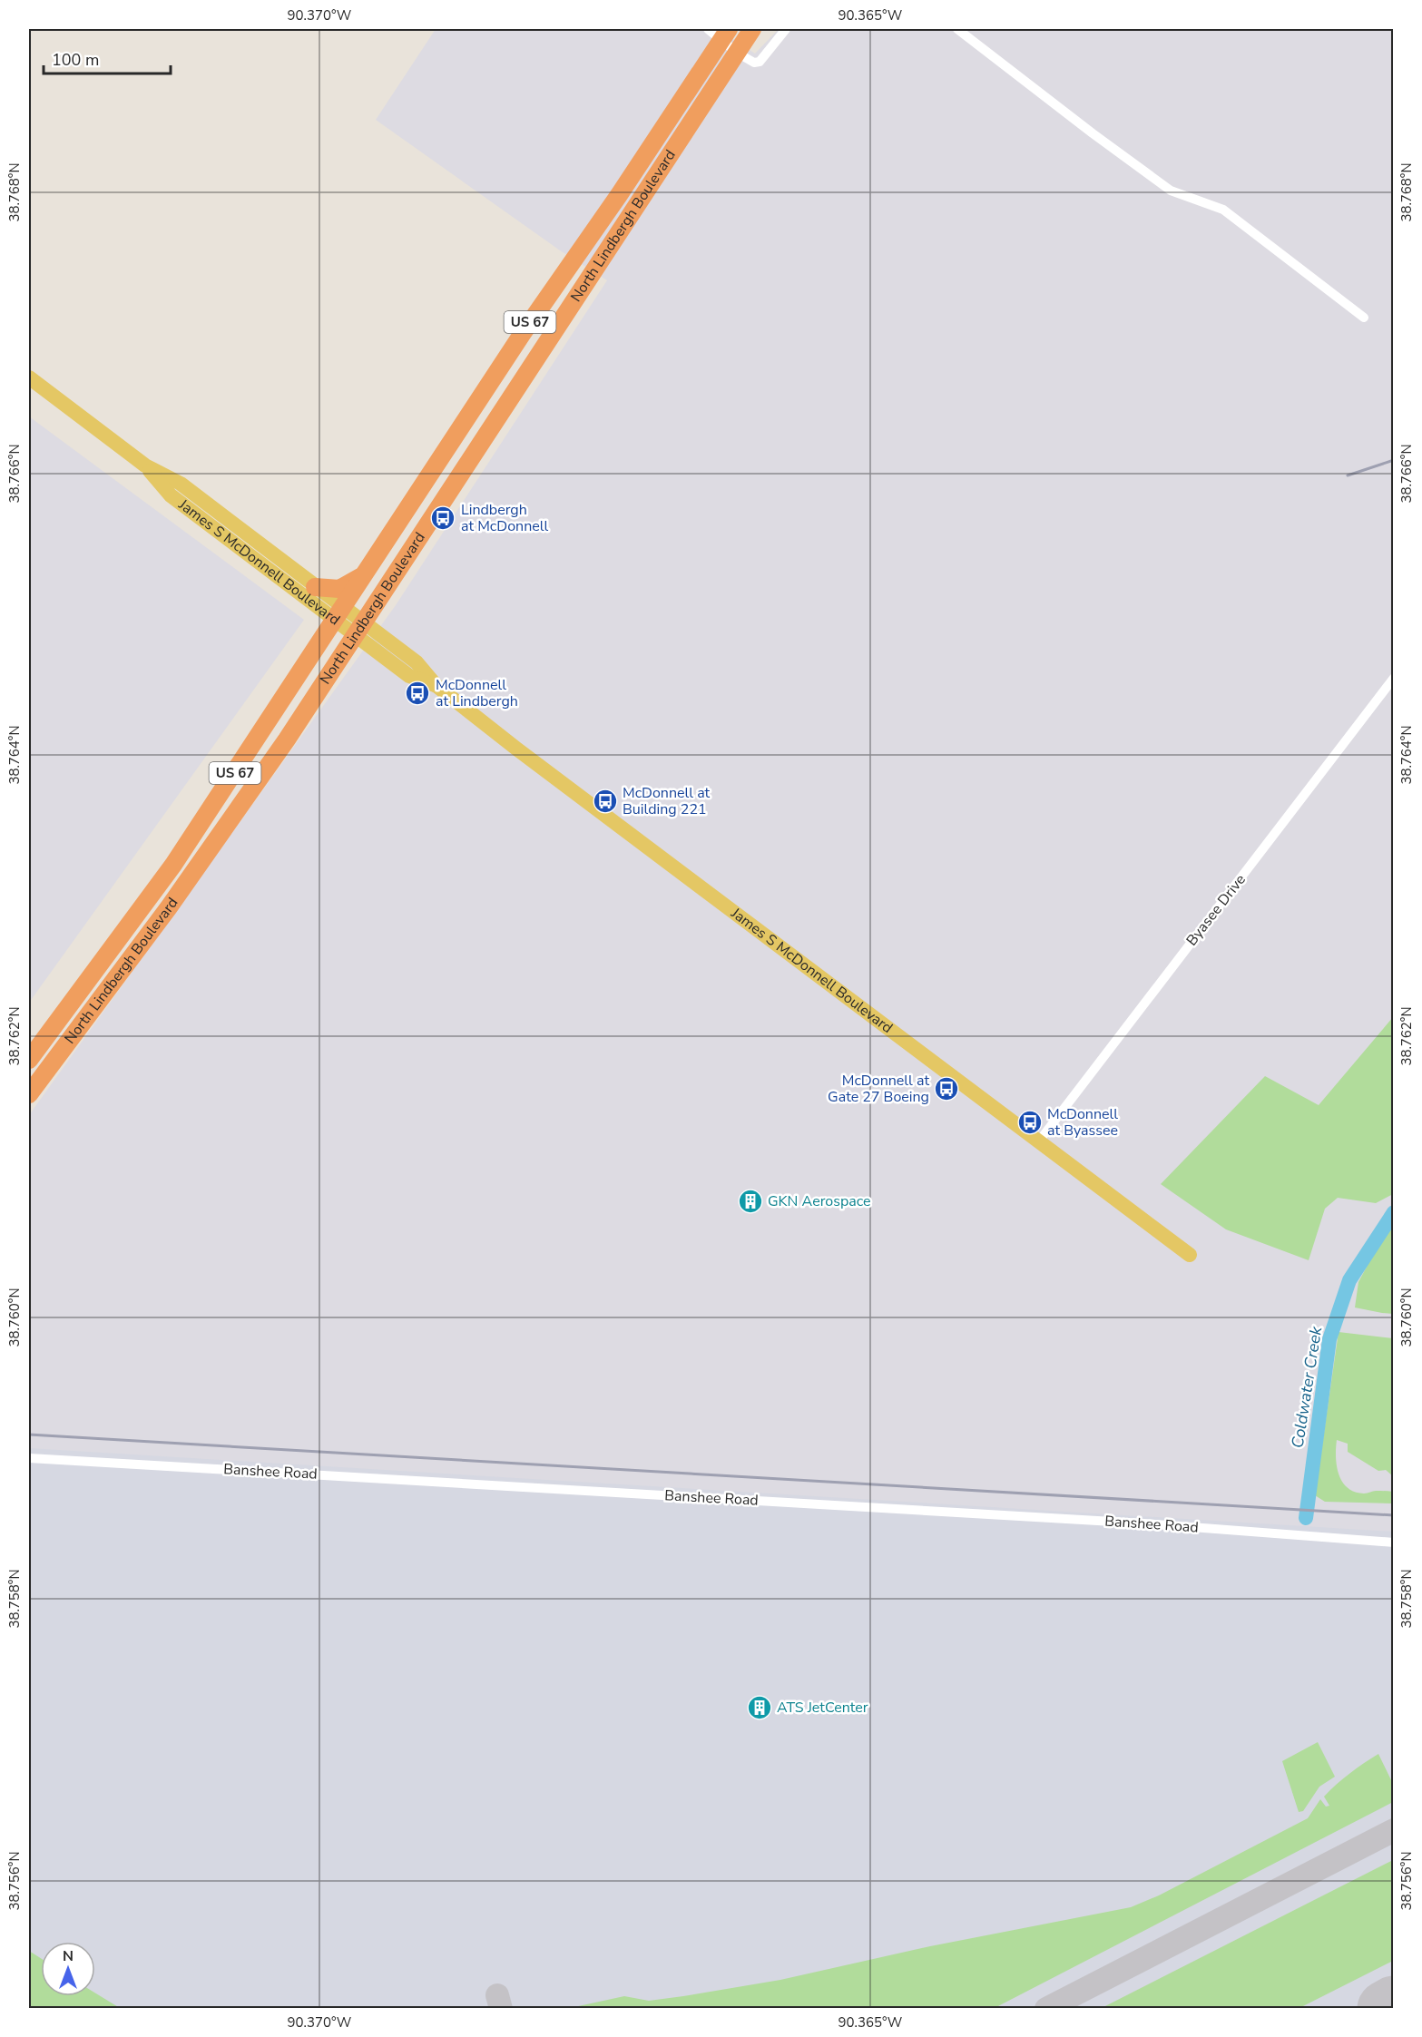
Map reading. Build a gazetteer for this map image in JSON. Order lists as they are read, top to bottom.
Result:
{
  "streets": {
    "highway": ["North Lindbergh Boulevard", "US 67"],
    "main road": ["James S McDonnell Boulevard"],
    "street": ["Byasee Drive", "Banshee Road"]
  },
  "crossings": [
    ["North Lindbergh Boulevard", "James S McDonnell Boulevard"],
    ["James S McDonnell Boulevard", "Byasee Drive"]
  ],
  "water": ["Coldwater Creek"],
  "places": {
    "bus stop": [
      "Lindbergh at McDonnell",
      "McDonnell at Lindbergh",
      "McDonnell at Building 221",
      "McDonnell at Gate 27 Boeing",
      "McDonnell at Byassee"
    ],
    "building": ["GKN Aerospace", "ATS JetCenter"]
  },
  "scale_bar": "100 m",
  "north": "top",
  "coordinates": [
    "90.370°W",
    "90.365°W",
    "38.768°N",
    "38.766°N",
    "38.764°N",
    "38.762°N",
    "38.760°N",
    "38.758°N",
    "38.756°N"
  ]
}
